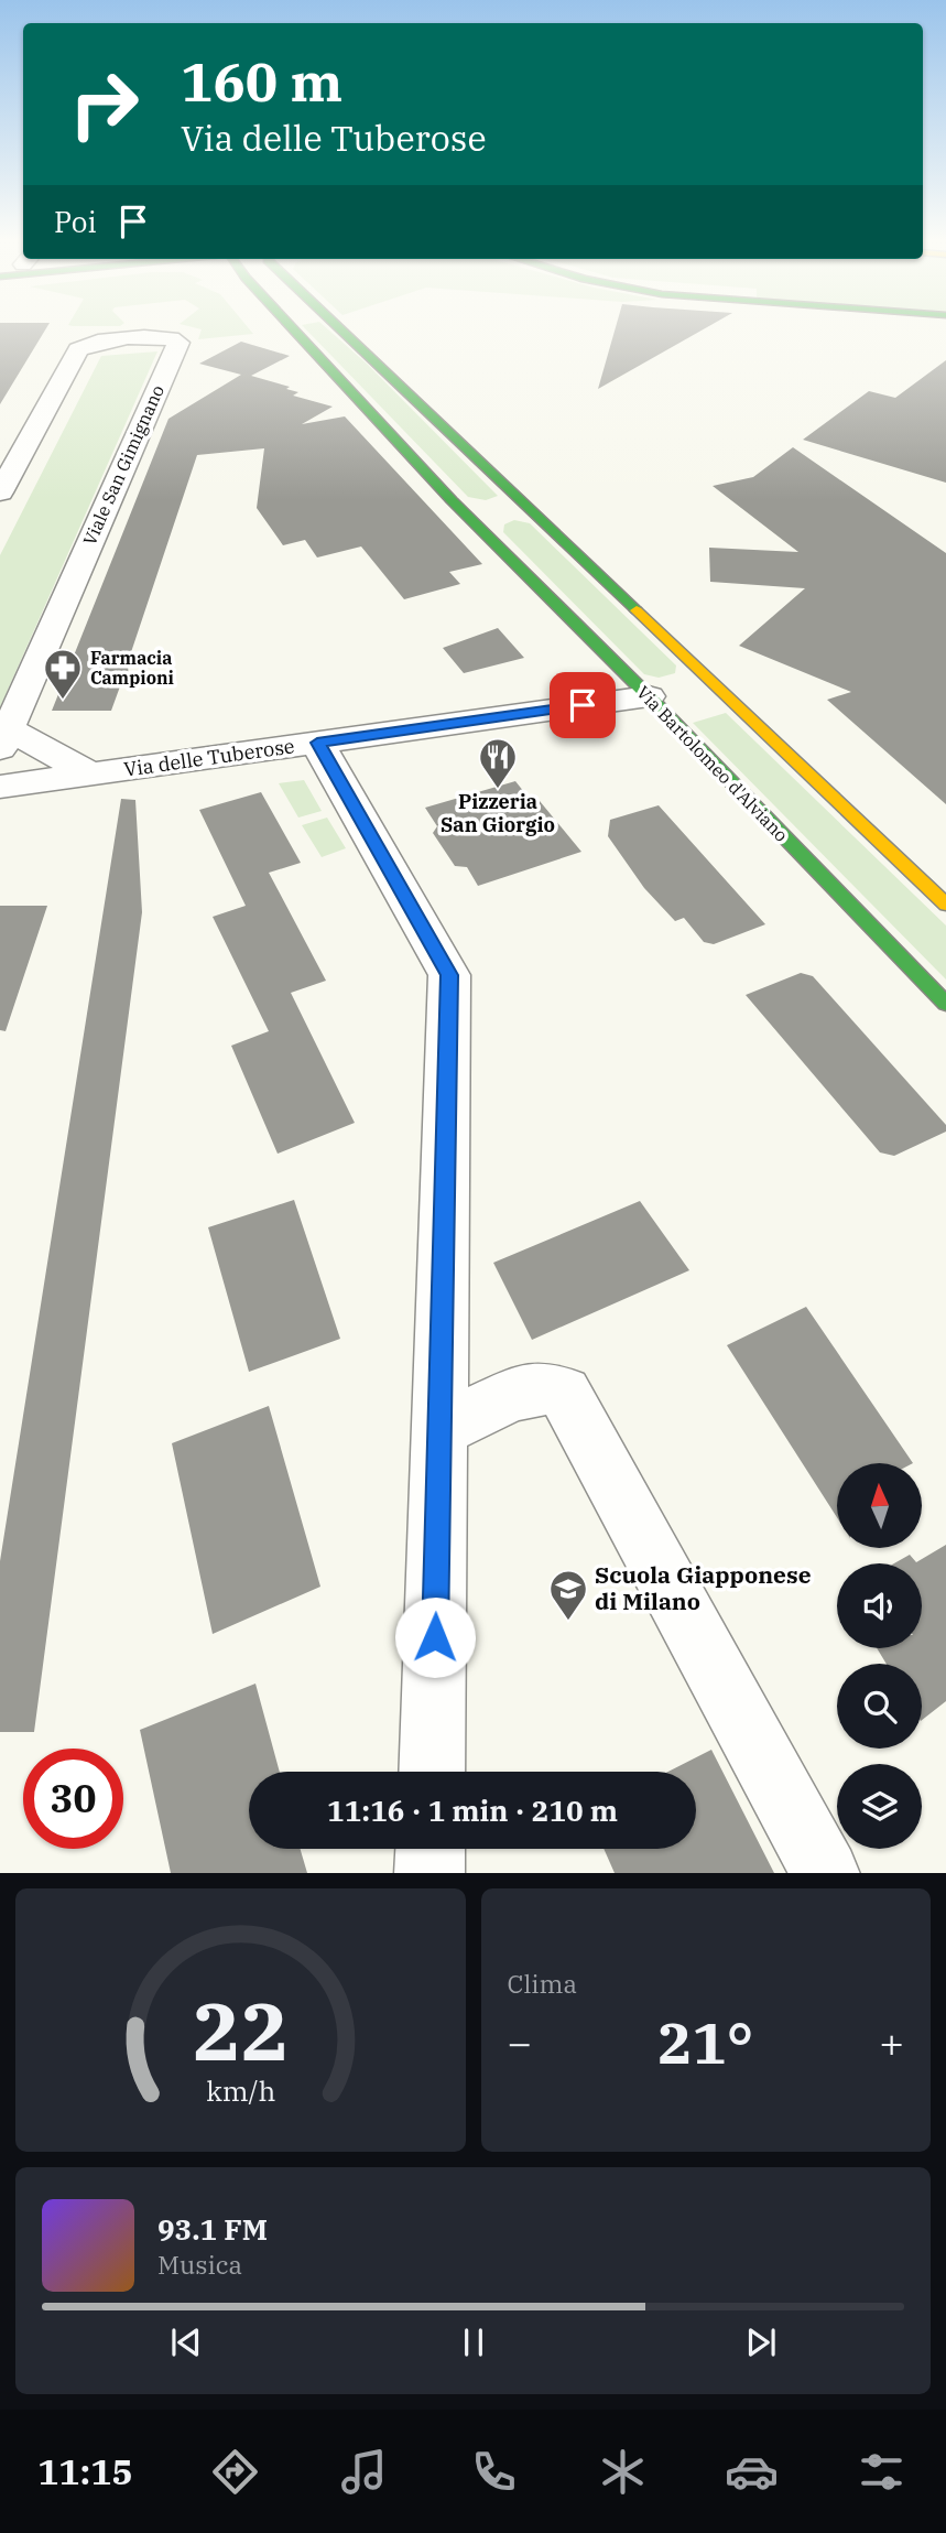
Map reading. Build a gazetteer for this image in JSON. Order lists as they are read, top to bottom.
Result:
{
  "streets": {
    "main road": ["Via Bartolomeo d'Alviano"],
    "street": ["Viale San Gimignano", "Via delle Tuberose"]
  },
  "crossings": [
    ["Via delle Tuberose", "Via Bartolomeo d'Alviano"]
  ],
  "places": {
    "pharmacy": ["Farmacia Campioni"],
    "restaurant": ["Pizzeria San Giorgio"],
    "school or university": ["Scuola Giapponese di Milano"]
  },
  "north": "top",
  "page": {
    "turn": ["160 m", "Via delle Tuberose"],
    "then": "Poi",
    "limit": "30",
    "trip": "11:16 · 1 min · 210 m",
    "tile": "Clima",
    "heat": ["−", "21°", "+"],
    "song": ["93.1 FM", "Musica"],
    "tabs": "11:15",
    "gauge": ["22", "km/h"]
  }
}
